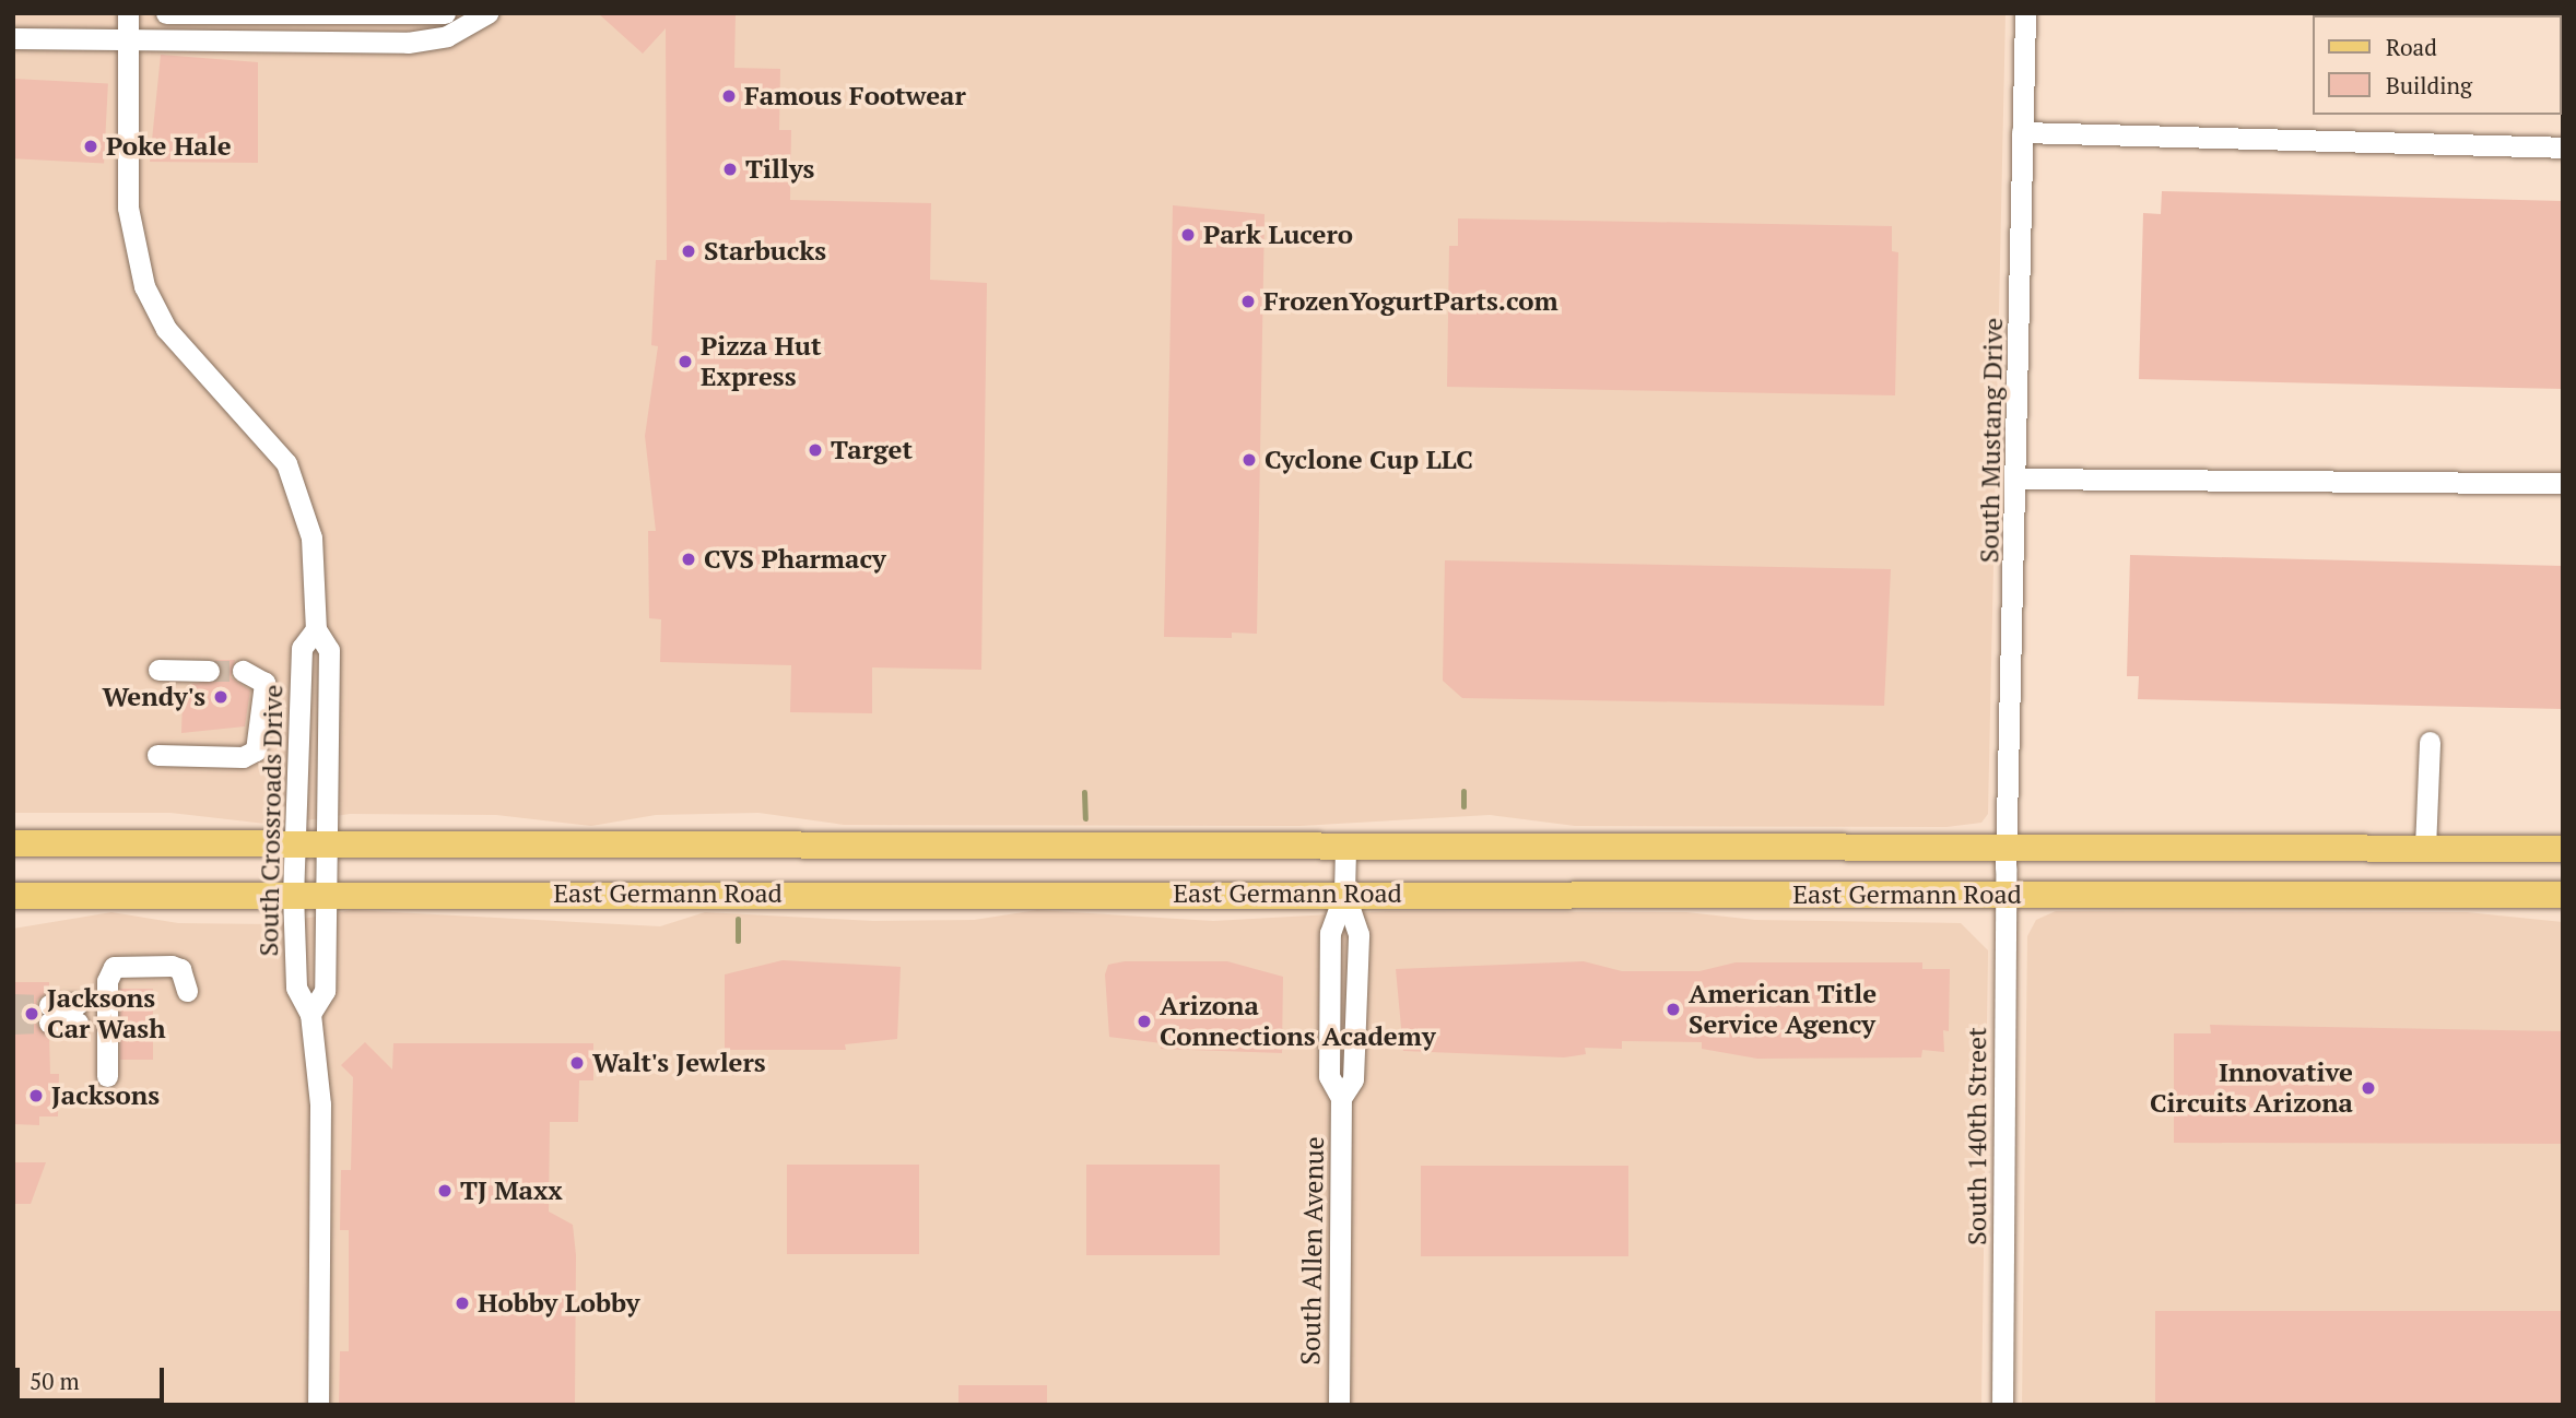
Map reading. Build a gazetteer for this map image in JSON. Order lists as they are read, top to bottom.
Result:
{
  "streets": {
    "main road": ["East Germann Road"],
    "street": [
      "South Mustang Drive",
      "South Crossroads Drive",
      "South 140th Street",
      "South Allen Avenue"
    ]
  },
  "crossings": [
    ["South Mustang Drive", "East Germann Road"],
    ["South Mustang Drive", "South 140th Street"],
    ["South Crossroads Drive", "East Germann Road"],
    ["East Germann Road", "South 140th Street"],
    ["East Germann Road", "South Allen Avenue"]
  ],
  "places": [
    "Famous Footwear",
    "Poke Hale",
    "Tillys",
    "Park Lucero",
    "Starbucks",
    "FrozenYogurtParts.com",
    "Pizza Hut Express",
    "Target",
    "Cyclone Cup LLC",
    "CVS Pharmacy",
    "Wendy's",
    "American Title Service Agency",
    "Jacksons Car Wash",
    "Arizona Connections Academy",
    "Walt's Jewlers",
    "Innovative Circuits Arizona",
    "Jacksons",
    "TJ Maxx",
    "Hobby Lobby"
  ],
  "legend": ["Road", "Building"],
  "scale_bar": "50 m"
}
